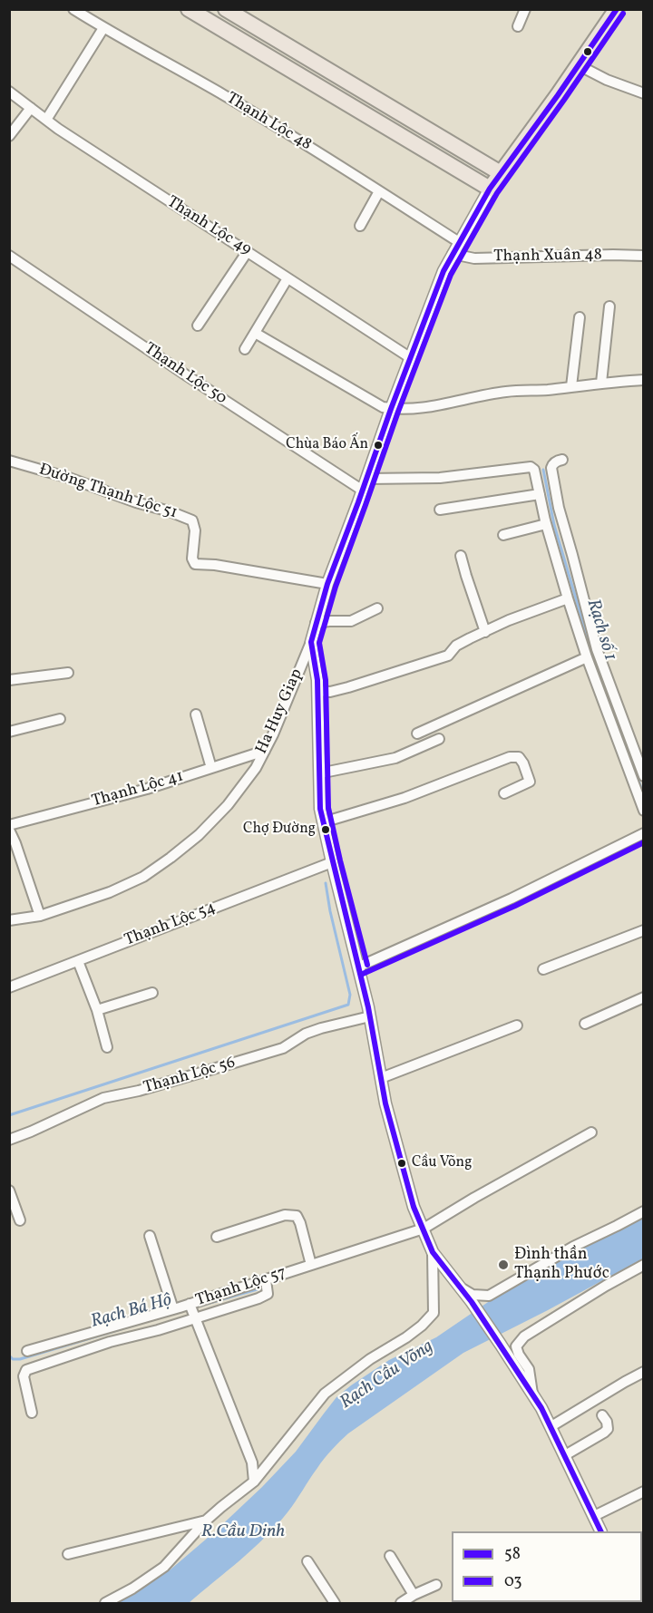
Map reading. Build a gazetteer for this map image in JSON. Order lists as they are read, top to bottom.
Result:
{
  "streets": {
    "main road": ["Ha Huy Giap"],
    "street": [
      "Thạnh Lộc 48",
      "Thạnh Lộc 49",
      "Thạnh Xuân 48",
      "Thạnh Lộc 50",
      "Đường Thạnh Lộc 51",
      "Thạnh Lộc 41",
      "Thạnh Lộc 54",
      "Thạnh Lộc 56",
      "Thạnh Lộc 57"
    ]
  },
  "crossings": [
    ["Thạnh Lộc 48", "Ha Huy Giap"],
    ["Thạnh Lộc 49", "Ha Huy Giap"],
    ["Thạnh Xuân 48", "Ha Huy Giap"],
    ["Thạnh Lộc 50", "Ha Huy Giap"],
    ["Đường Thạnh Lộc 51", "Ha Huy Giap"],
    ["Ha Huy Giap", "Thạnh Lộc 41"]
  ],
  "water": [
    "Rạch số 1",
    "Rạch Bá Hộ",
    "Rạch Cầu Võng",
    "R.Cầu Dinh"
  ],
  "places": [
    "Chùa Báo Ấn",
    "Chợ Đường",
    "Cầu Võng",
    "Đình thần Thạnh Phước"
  ],
  "lines": ["transit line 58", "transit line 03"],
  "legend": ["58", "03"]
}
